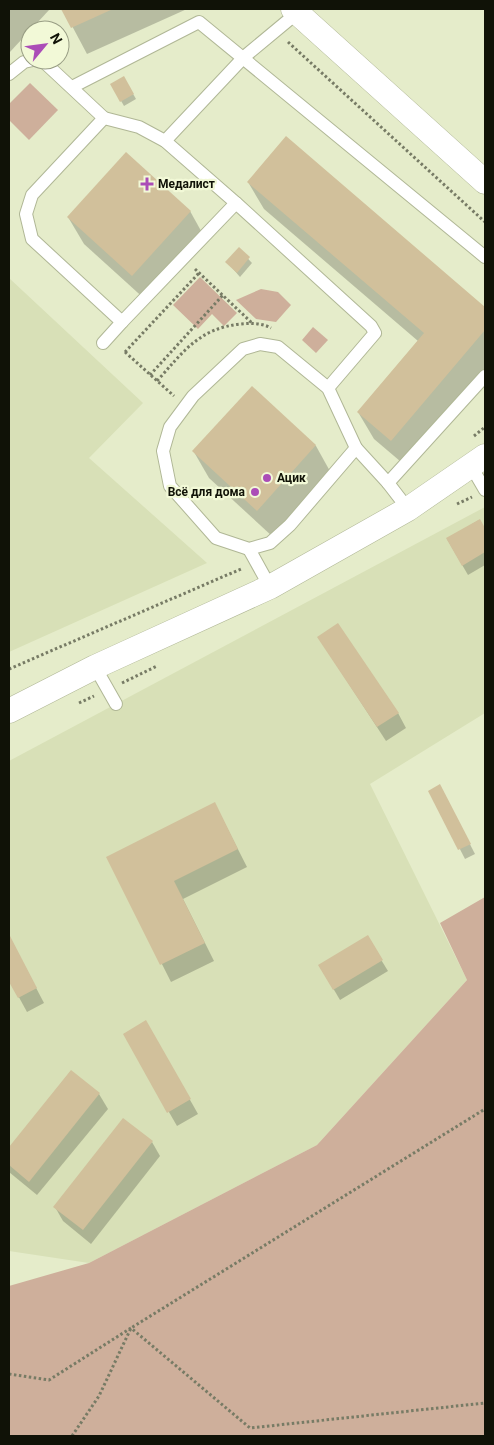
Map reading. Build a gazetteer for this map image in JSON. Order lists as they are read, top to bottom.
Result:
{
  "places": {
    "health": ["Медалист"],
    "other": ["Ацик", "Всё для дома"]
  },
  "north": "top right"
}
